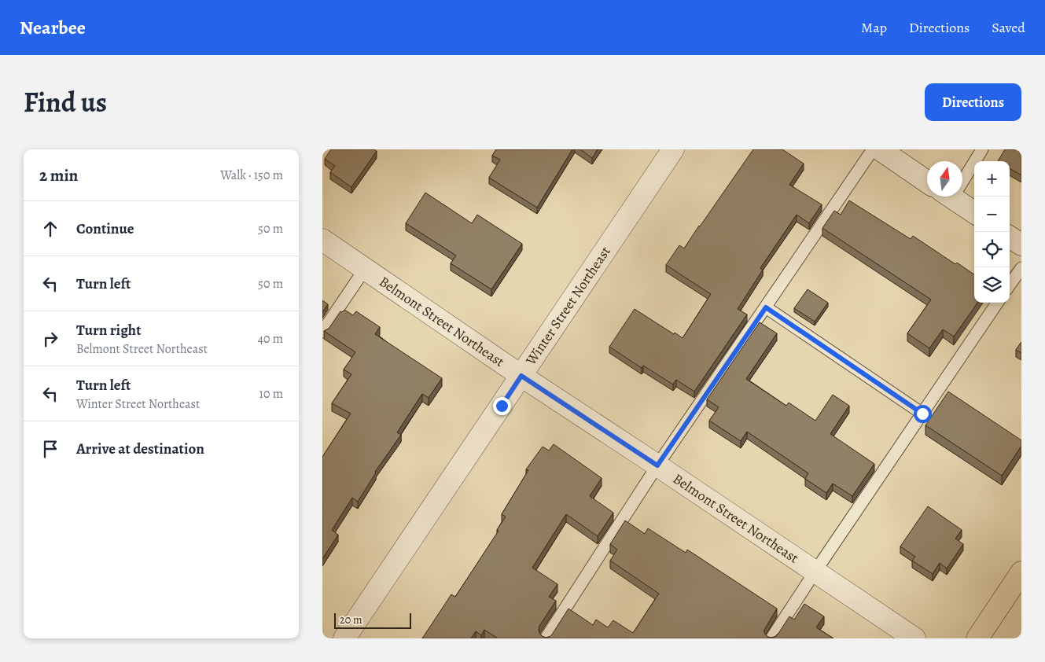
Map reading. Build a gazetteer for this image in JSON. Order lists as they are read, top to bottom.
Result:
{
  "streets": {
    "street": ["Winter Street Northeast", "Belmont Street Northeast"]
  },
  "crossings": [
    ["Winter Street Northeast", "Belmont Street Northeast"]
  ],
  "scale_bar": "20 m",
  "north": "top",
  "page": {
    "header": "Nearbee",
    "nav": ["Map", "Directions", "Saved"],
    "title": "Find us",
    "buttons": "Directions",
    "heading": ["2 min", "Walk · 150 m"],
    "map_buttons": ["+", "−"],
    "list": [
      ["Continue", "50 m"],
      ["Turn left", "50 m"],
      ["Turn right", "Belmont Street Northeast", "40 m"],
      ["Turn left", "Winter Street Northeast", "10 m"],
      "Arrive at destination"
    ],
    "scale": "20 m"
  }
}
